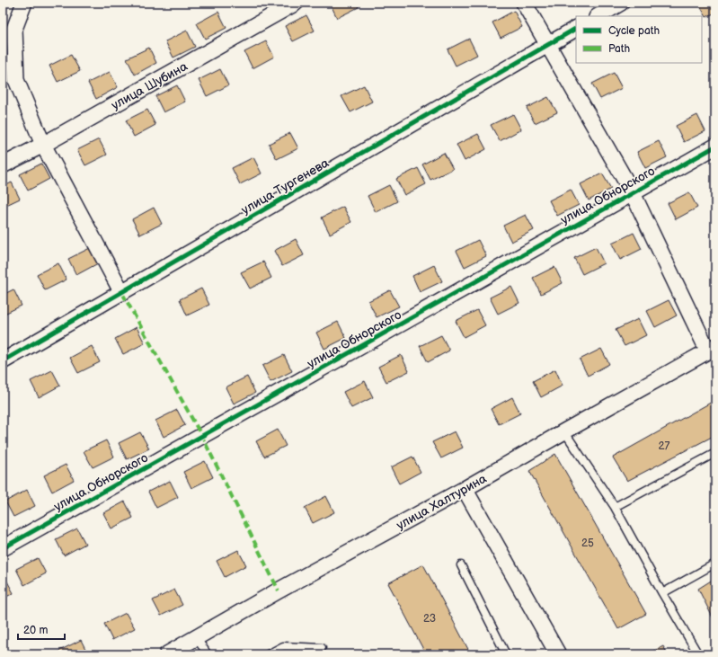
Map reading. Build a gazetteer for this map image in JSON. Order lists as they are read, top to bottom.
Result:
{
  "streets": {
    "street": [
      "улица Шубина",
      "улица Тургенева",
      "улица Обнорского",
      "улица Халтурина"
    ]
  },
  "house_numbers": ["27", "25", "23"],
  "legend": ["Cycle path", "Path"],
  "scale_bar": "20 m"
}
